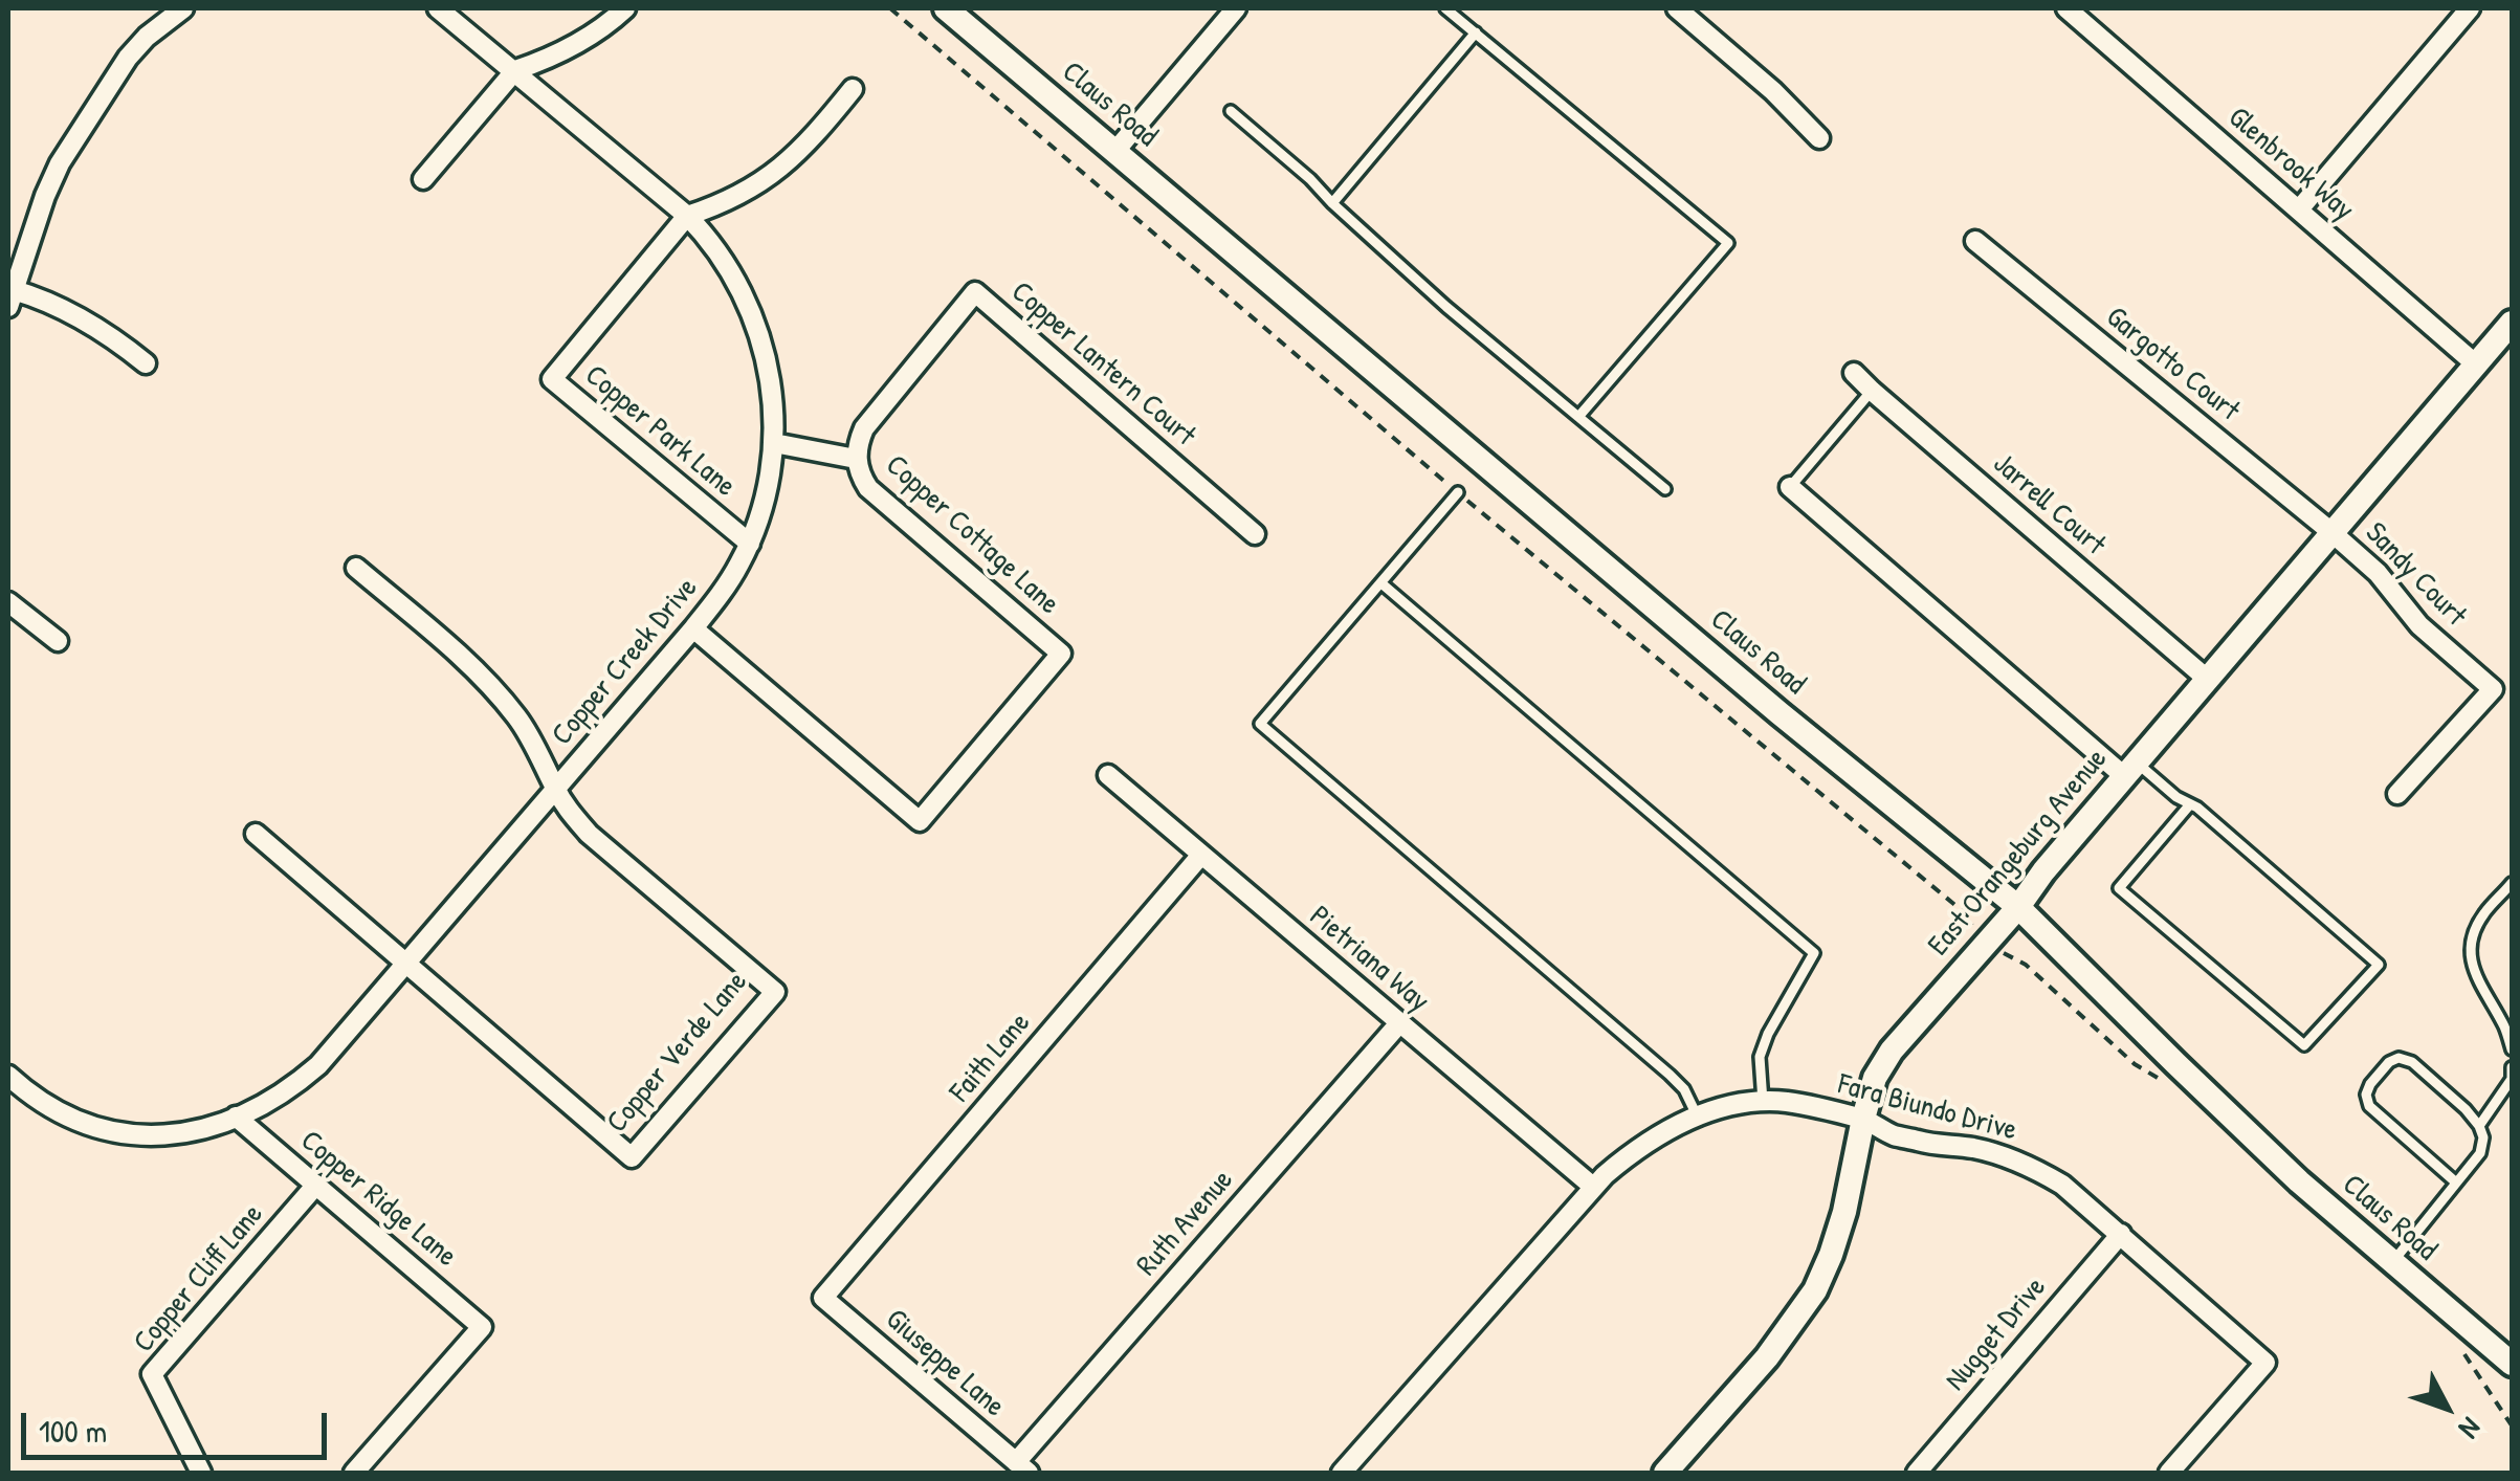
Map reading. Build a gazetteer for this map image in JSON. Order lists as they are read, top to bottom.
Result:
{
  "streets": {
    "main road": ["Claus Road", "East Orangeburg Avenue"],
    "street": [
      "Glenbrook Way",
      "Copper Lantern Court",
      "Gargotto Court",
      "Copper Park Lane",
      "Jarrell Court",
      "Copper Cottage Lane",
      "Sandy Court",
      "Copper Creek Drive",
      "Pietriana Way",
      "Copper Verde Lane",
      "Faith Lane",
      "Fara Biundo Drive",
      "Copper Ridge Lane",
      "Ruth Avenue",
      "Copper Cliff Lane",
      "Nugget Drive",
      "Giuseppe Lane"
    ]
  },
  "crossings": [
    ["Claus Road", "East Orangeburg Avenue"],
    ["Glenbrook Way", "East Orangeburg Avenue"],
    ["Copper Lantern Court", "Copper Cottage Lane"],
    ["Gargotto Court", "Sandy Court"],
    ["Gargotto Court", "East Orangeburg Avenue"],
    ["Copper Park Lane", "Copper Creek Drive"],
    ["Jarrell Court", "East Orangeburg Avenue"],
    ["Copper Cottage Lane", "Copper Creek Drive"],
    ["Sandy Court", "East Orangeburg Avenue"],
    ["Copper Creek Drive", "Copper Verde Lane"],
    ["Copper Creek Drive", "Copper Ridge Lane"],
    ["East Orangeburg Avenue", "Fara Biundo Drive"],
    ["Pietriana Way", "Faith Lane"],
    ["Pietriana Way", "Fara Biundo Drive"],
    ["Pietriana Way", "Ruth Avenue"],
    ["Faith Lane", "Giuseppe Lane"],
    ["Fara Biundo Drive", "Nugget Drive"],
    ["Copper Ridge Lane", "Copper Cliff Lane"],
    ["Ruth Avenue", "Giuseppe Lane"]
  ],
  "scale_bar": "100 m",
  "north": "bottom right"
}
